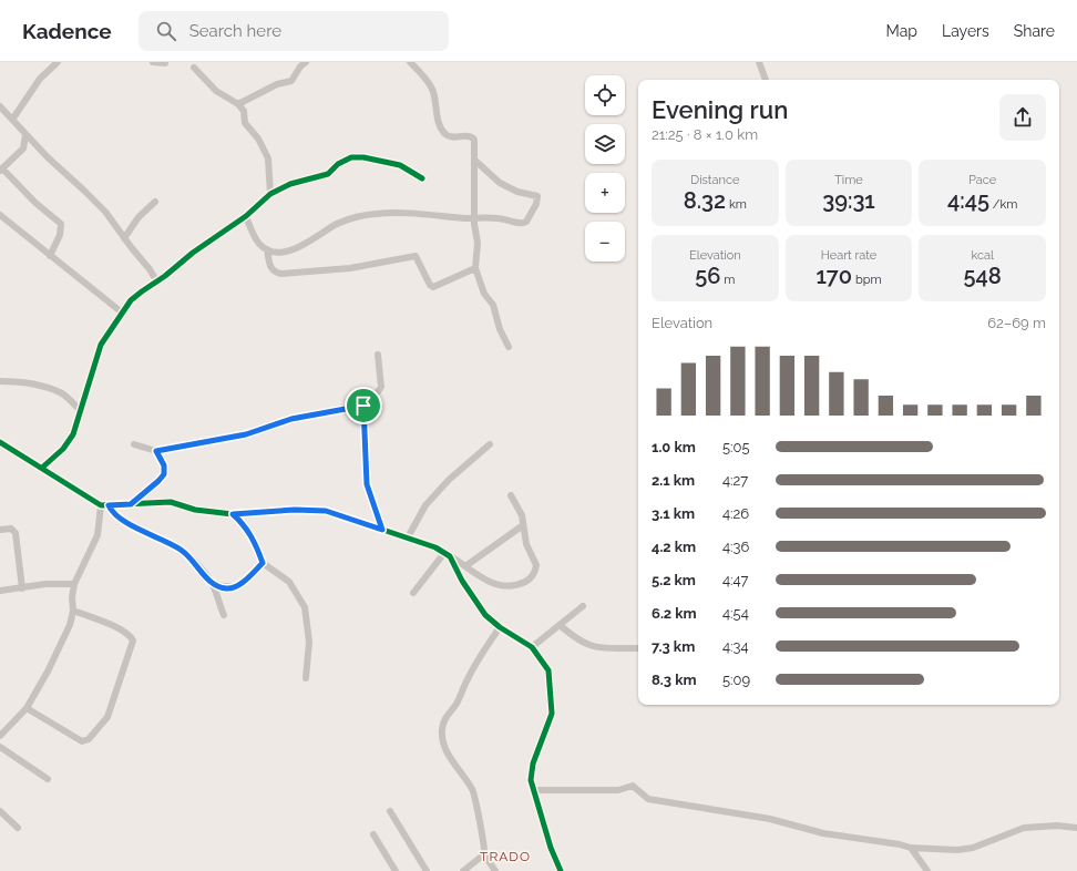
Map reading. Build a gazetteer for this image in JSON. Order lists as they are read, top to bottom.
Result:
{
  "districts": ["TRADO"],
  "page": {
    "header": "Kadence",
    "search": "Search here",
    "nav": ["Map", "Layers", "Share"],
    "map_buttons": ["+", "−"],
    "heading": ["Evening run", "21:25 · 8 × 1.0 km"],
    "stats": [
      ["Distance", "8.32 km"],
      ["Time", "39:31"],
      ["Pace", "4:45 /km"],
      ["Elevation", "56 m"],
      ["Heart rate", "170 bpm"],
      ["kcal", "548"]
    ],
    "chart": ["Elevation", "62–69 m"],
    "list": [
      {
        "name": "1.0 km",
        "note": "5:05"
      },
      {
        "name": "2.1 km",
        "note": "4:27"
      },
      {
        "name": "3.1 km",
        "note": "4:26"
      },
      {
        "name": "4.2 km",
        "note": "4:36"
      },
      {
        "name": "5.2 km",
        "note": "4:47"
      },
      {
        "name": "6.2 km",
        "note": "4:54"
      },
      {
        "name": "7.3 km",
        "note": "4:34"
      },
      {
        "name": "8.3 km",
        "note": "5:09"
      }
    ]
  }
}
